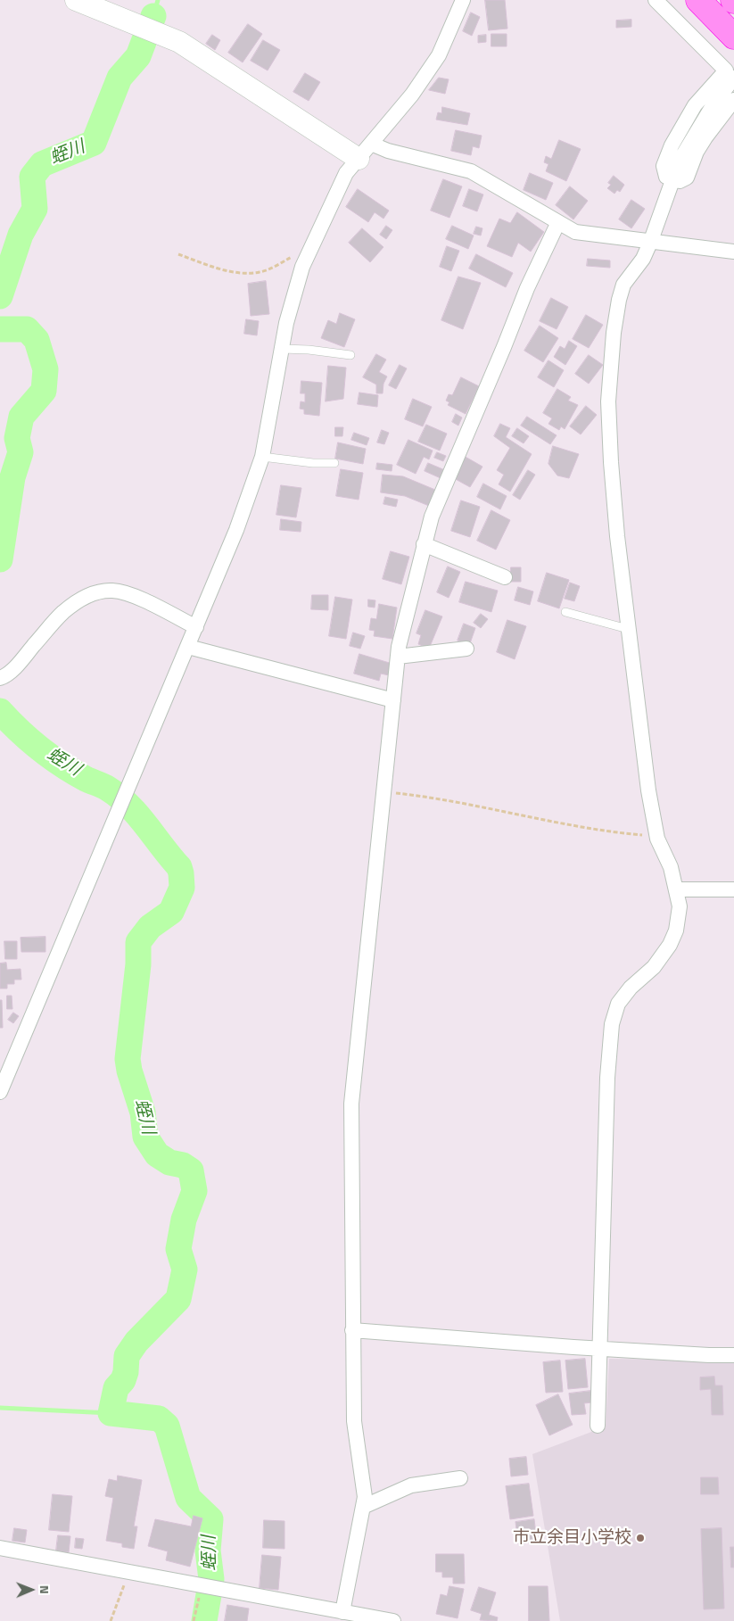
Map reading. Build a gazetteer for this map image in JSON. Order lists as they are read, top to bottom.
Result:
{
  "water": ["蛭川"],
  "places": ["市立余目小学校"],
  "north": "right"
}
